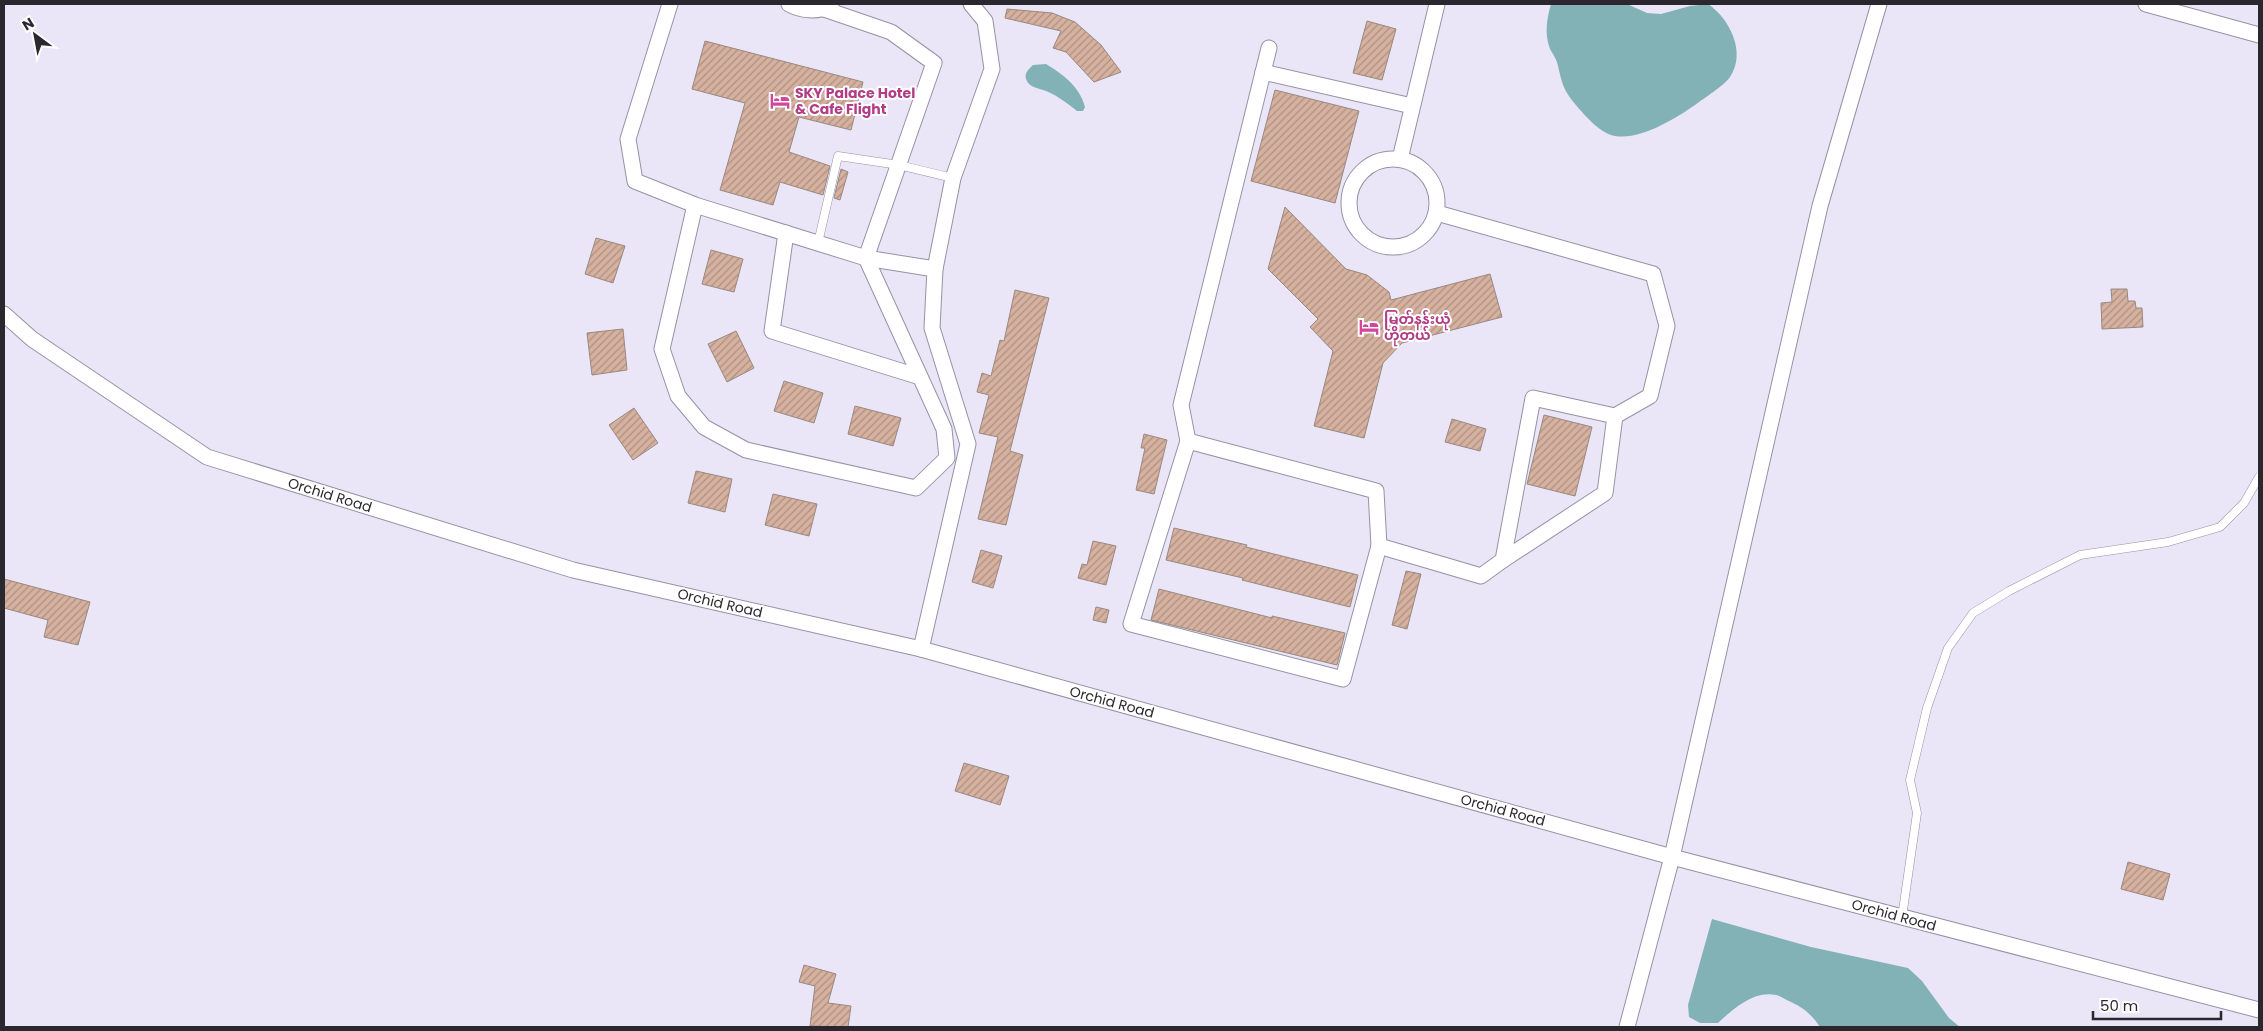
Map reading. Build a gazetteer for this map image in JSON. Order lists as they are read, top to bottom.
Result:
{
  "streets": {
    "street": ["Orchid Road"]
  },
  "places": {
    "hotel": ["SKY Palace Hotel & Cafe Flight", "မြတ်နန်းယုံ ဟိုတယ်"]
  },
  "scale_bar": "50 m",
  "north": "top left"
}
